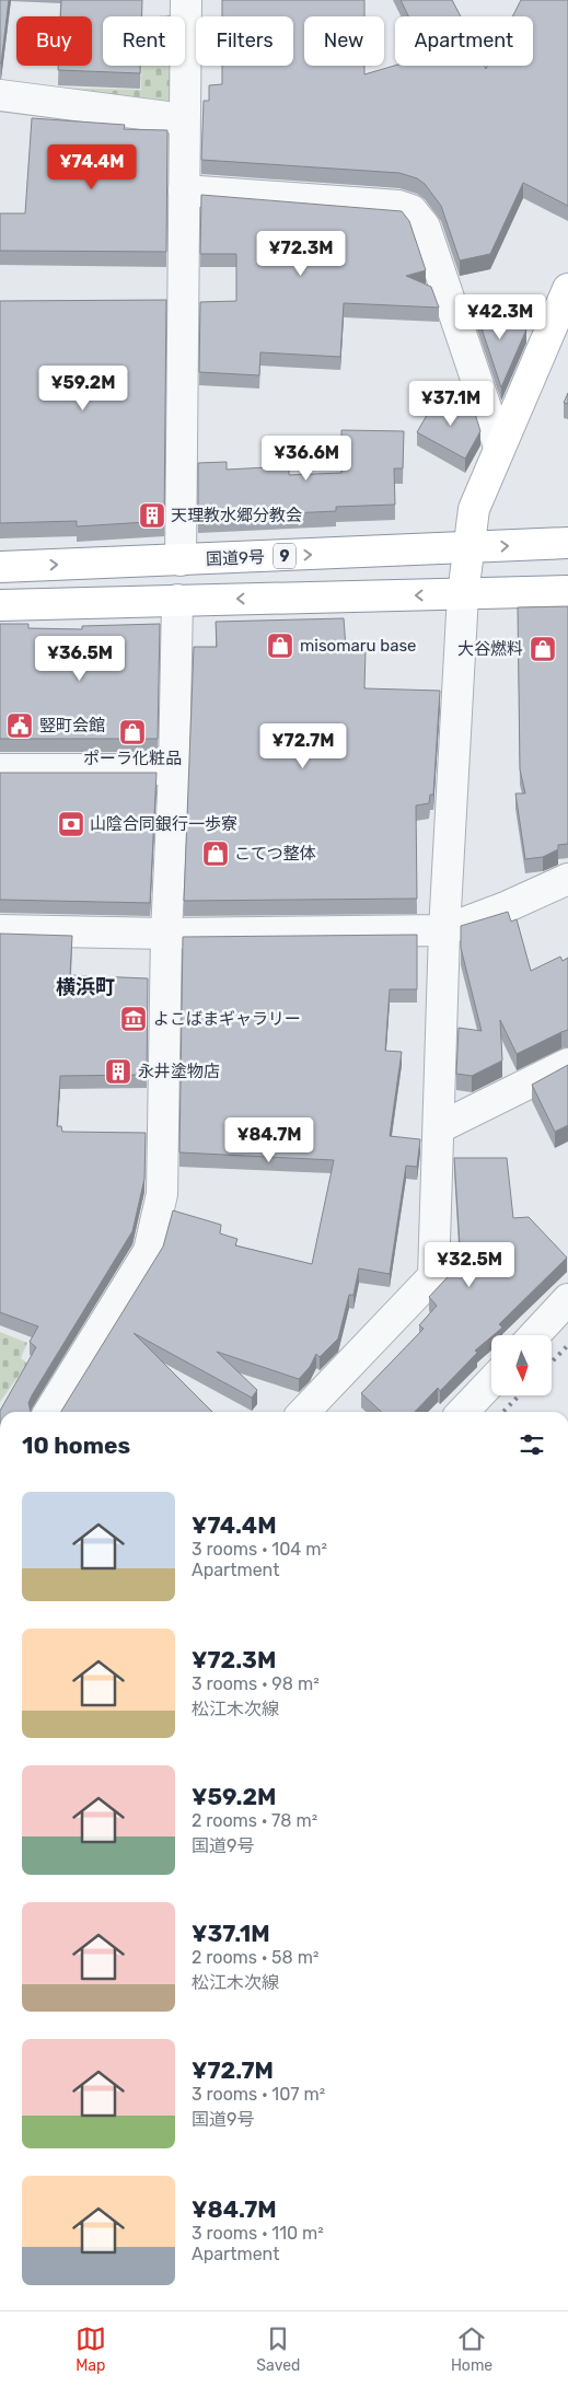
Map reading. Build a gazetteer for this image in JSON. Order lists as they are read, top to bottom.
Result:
{
  "streets": {
    "main road": ["9", "国道9号"]
  },
  "districts": ["横浜町"],
  "places": {
    "building": ["天理教水郷分教会", "永井塗物店"],
    "shop": [
      "misomaru base",
      "大谷燃料",
      "ポーラ化粧品",
      "こてつ整体"
    ],
    "public building": ["竪町会館"],
    "bank": ["山陰合同銀行一歩寮"],
    "museum": ["よこばまギャラリー"]
  },
  "north": "bottom",
  "page": {
    "chip": [
      "Buy",
      "Rent",
      "Filters",
      "New",
      "Apartment"
    ],
    "price": [
      "¥74.4M",
      "¥72.3M",
      "¥42.3M",
      "¥59.2M",
      "¥37.1M",
      "¥36.6M",
      "¥36.5M",
      "¥72.7M",
      "¥84.7M",
      "¥32.5M"
    ],
    "heading": "10 homes",
    "list": [
      {
        "name": "¥74.4M",
        "note": "3 rooms · 104 m² · Apartment"
      },
      {
        "name": "¥72.3M",
        "note": "3 rooms · 98 m² · 松江木次線"
      },
      {
        "name": "¥59.2M",
        "note": "2 rooms · 78 m² · 国道9号"
      },
      {
        "name": "¥37.1M",
        "note": "2 rooms · 58 m² · 松江木次線"
      },
      {
        "name": "¥72.7M",
        "note": "3 rooms · 107 m² · 国道9号"
      },
      {
        "name": "¥84.7M",
        "note": "3 rooms · 110 m² · Apartment"
      }
    ],
    "tabs": ["Map", "Saved", "Home"]
  }
}
